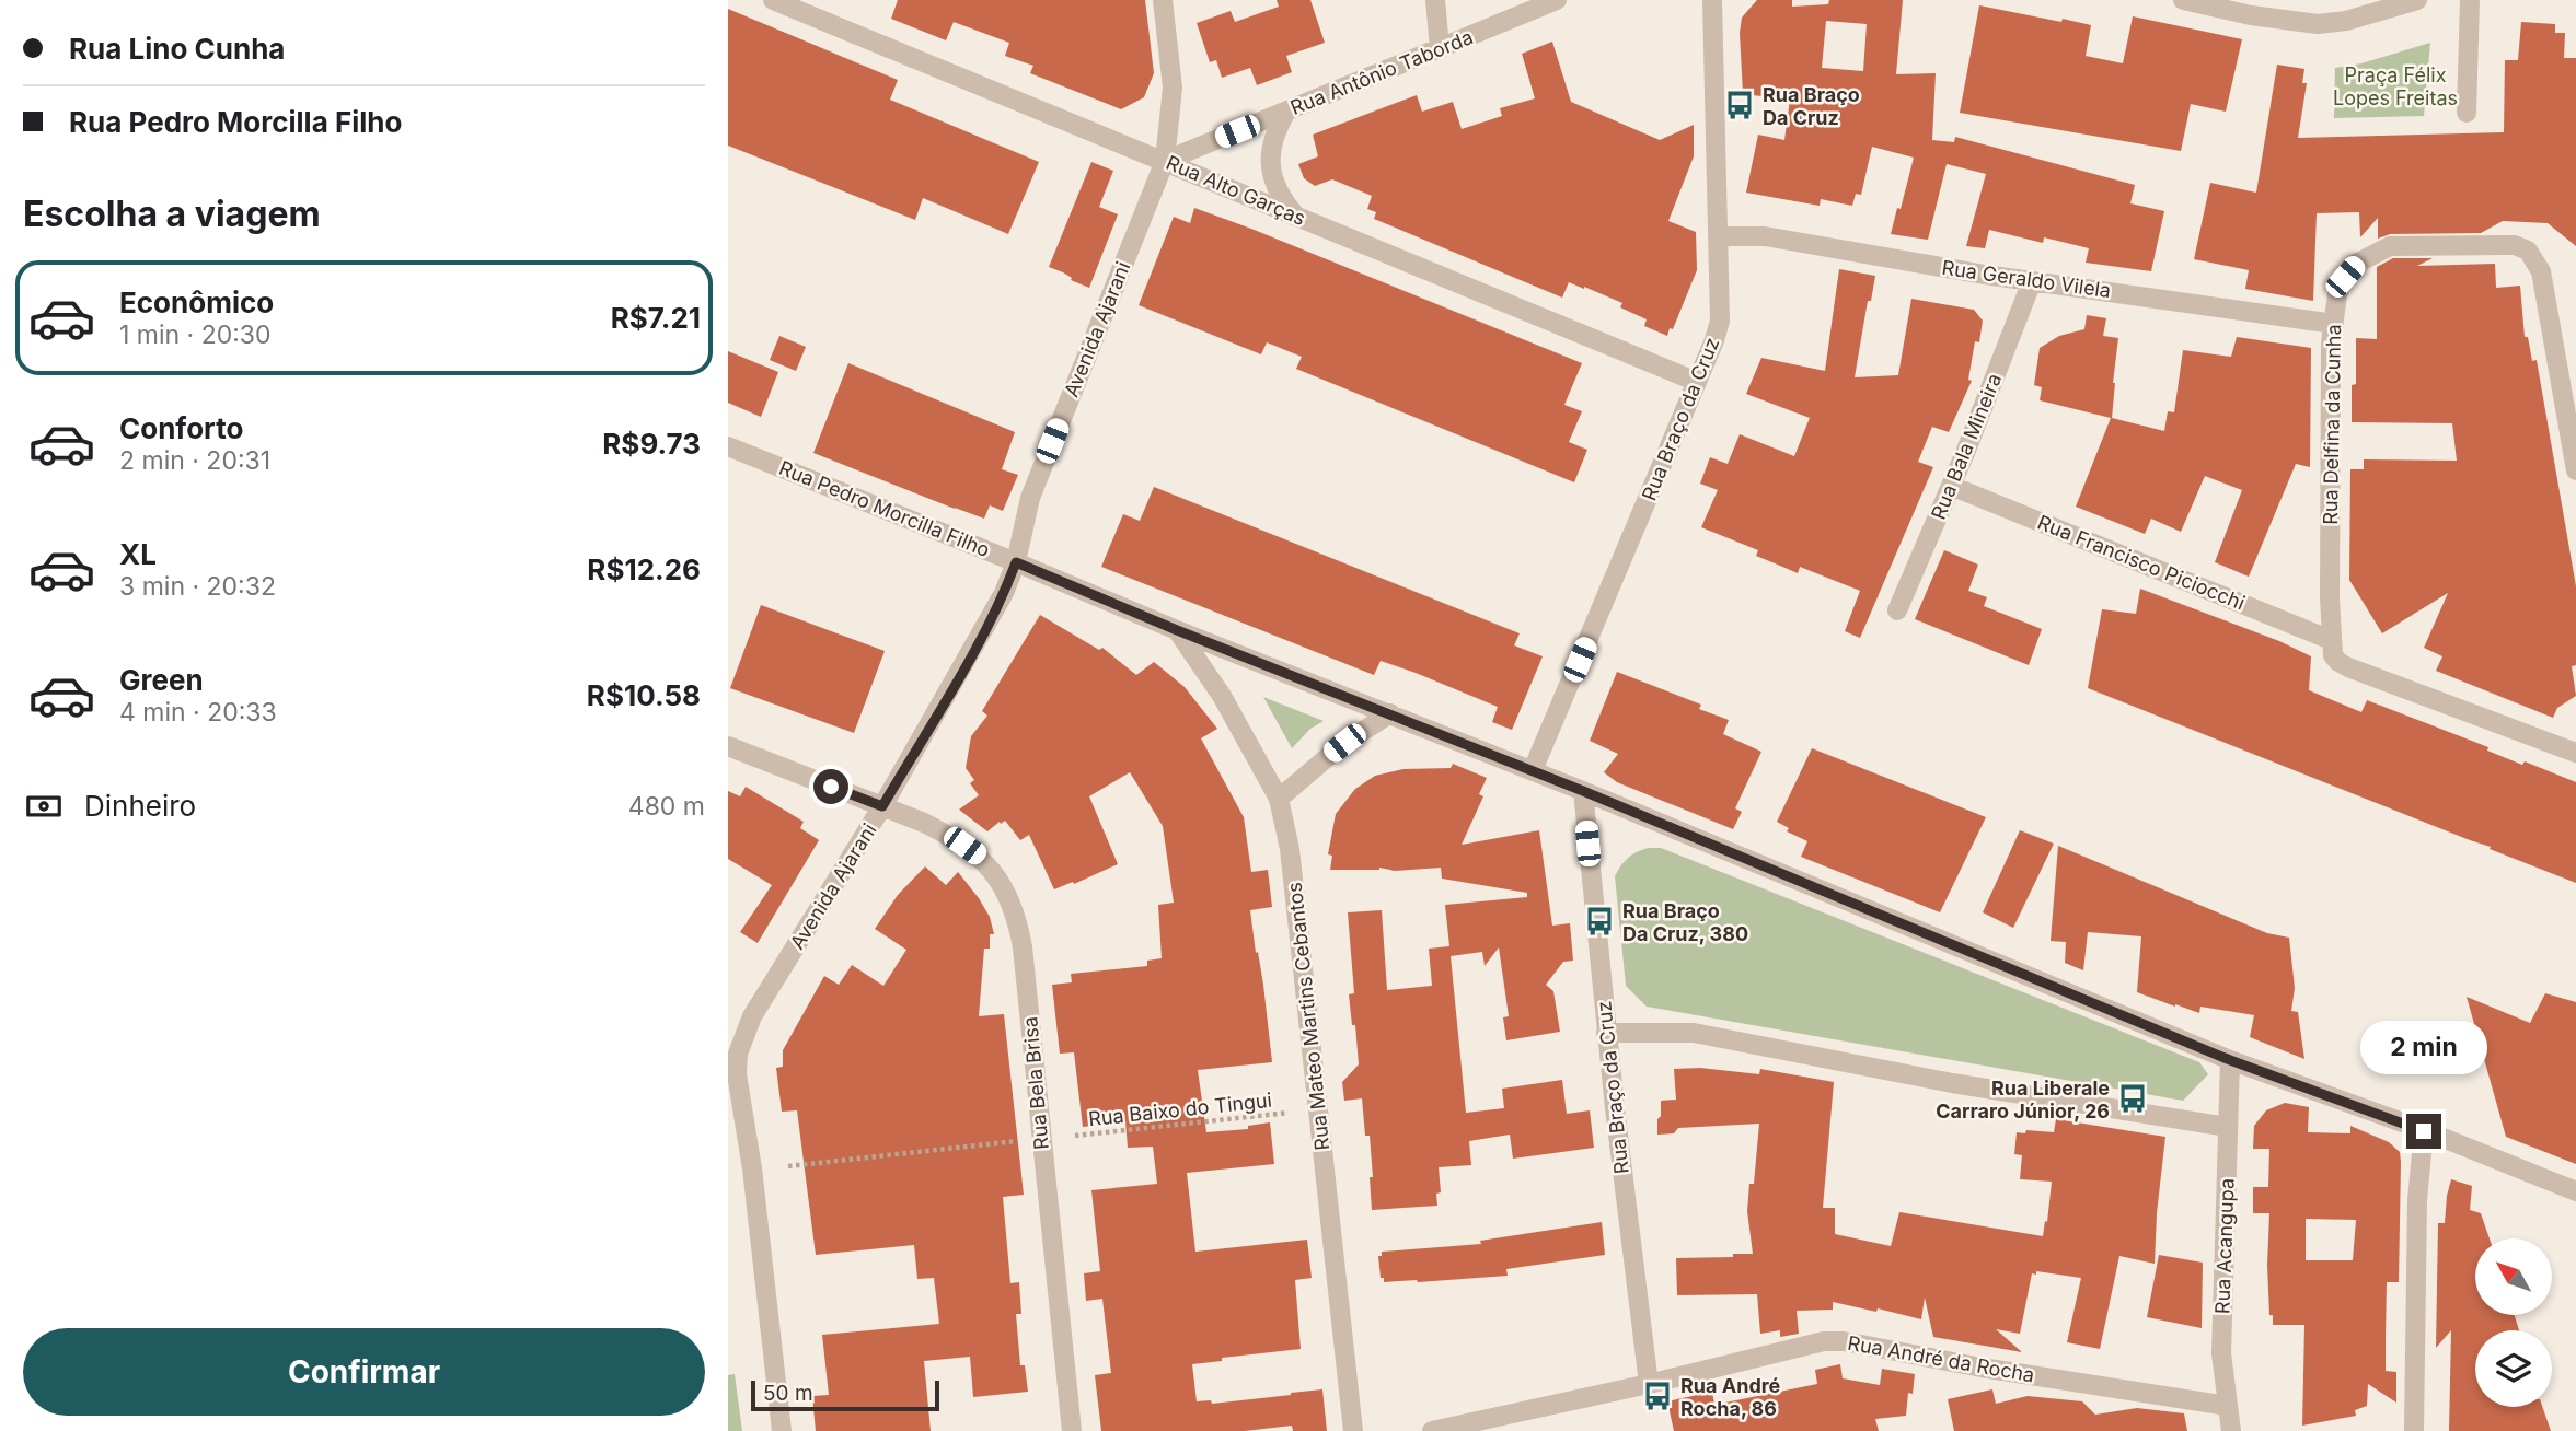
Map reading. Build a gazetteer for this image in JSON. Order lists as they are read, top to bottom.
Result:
{
  "streets": {
    "street": [
      "Rua Antônio Taborda",
      "Rua Alto Garças",
      "Rua Geraldo Vilela",
      "Avenida Ajarani",
      "Rua Braço da Cruz",
      "Rua Delfina da Cunha",
      "Rua Bala Mineira",
      "Rua Pedro Morcilla Filho",
      "Rua Francisco Piciocchi",
      "Rua Mateo Martins Cebantos",
      "Rua Bela Brisa",
      "Rua Acangupa",
      "Rua André da Rocha"
    ],
    "path": ["Rua Baixo do Tingui"]
  },
  "crossings": [
    ["Rua Antônio Taborda", "Rua Alto Garças"],
    ["Rua Antônio Taborda", "Avenida Ajarani"],
    ["Rua Alto Garças", "Avenida Ajarani"],
    ["Rua Alto Garças", "Rua Braço da Cruz"],
    ["Rua Geraldo Vilela", "Rua Braço da Cruz"],
    ["Rua Geraldo Vilela", "Rua Delfina da Cunha"],
    ["Rua Geraldo Vilela", "Rua Bala Mineira"],
    ["Avenida Ajarani", "Rua Pedro Morcilla Filho"],
    ["Avenida Ajarani", "Rua Bela Brisa"],
    ["Rua Braço da Cruz", "Rua Pedro Morcilla Filho"],
    ["Rua Braço da Cruz", "Rua André da Rocha"],
    ["Rua Delfina da Cunha", "Rua Francisco Piciocchi"],
    ["Rua Bala Mineira", "Rua Francisco Piciocchi"],
    ["Rua Pedro Morcilla Filho", "Rua Mateo Martins Cebantos"],
    ["Rua Pedro Morcilla Filho", "Rua Acangupa"],
    ["Rua Acangupa", "Rua André da Rocha"]
  ],
  "parks": ["Praça Félix Lopes Freitas"],
  "places": {
    "bus stop": [
      "Rua Braço Da Cruz",
      "Rua Braço Da Cruz, 380",
      "Rua Liberale Carraro Júnior, 26",
      "Rua André Rocha, 86"
    ]
  },
  "scale_bar": "50 m",
  "north": "top left",
  "page": {
    "banner": ["Rua Lino Cunha", "Rua Pedro Morcilla Filho"],
    "heading": "Escolha a viagem",
    "list": [
      {
        "name": "Econômico",
        "note": "1 min · 20:30",
        "value": "R$7.21"
      },
      {
        "name": "Conforto",
        "note": "2 min · 20:31",
        "value": "R$9.73"
      },
      {
        "name": "XL",
        "note": "3 min · 20:32",
        "value": "R$12.26"
      },
      {
        "name": "Green",
        "note": "4 min · 20:33",
        "value": "R$10.58"
      }
    ],
    "pay": ["Dinheiro", "480 m"],
    "bubble": "2 min",
    "buttons": "Confirmar",
    "scale": "50 m"
  }
}
